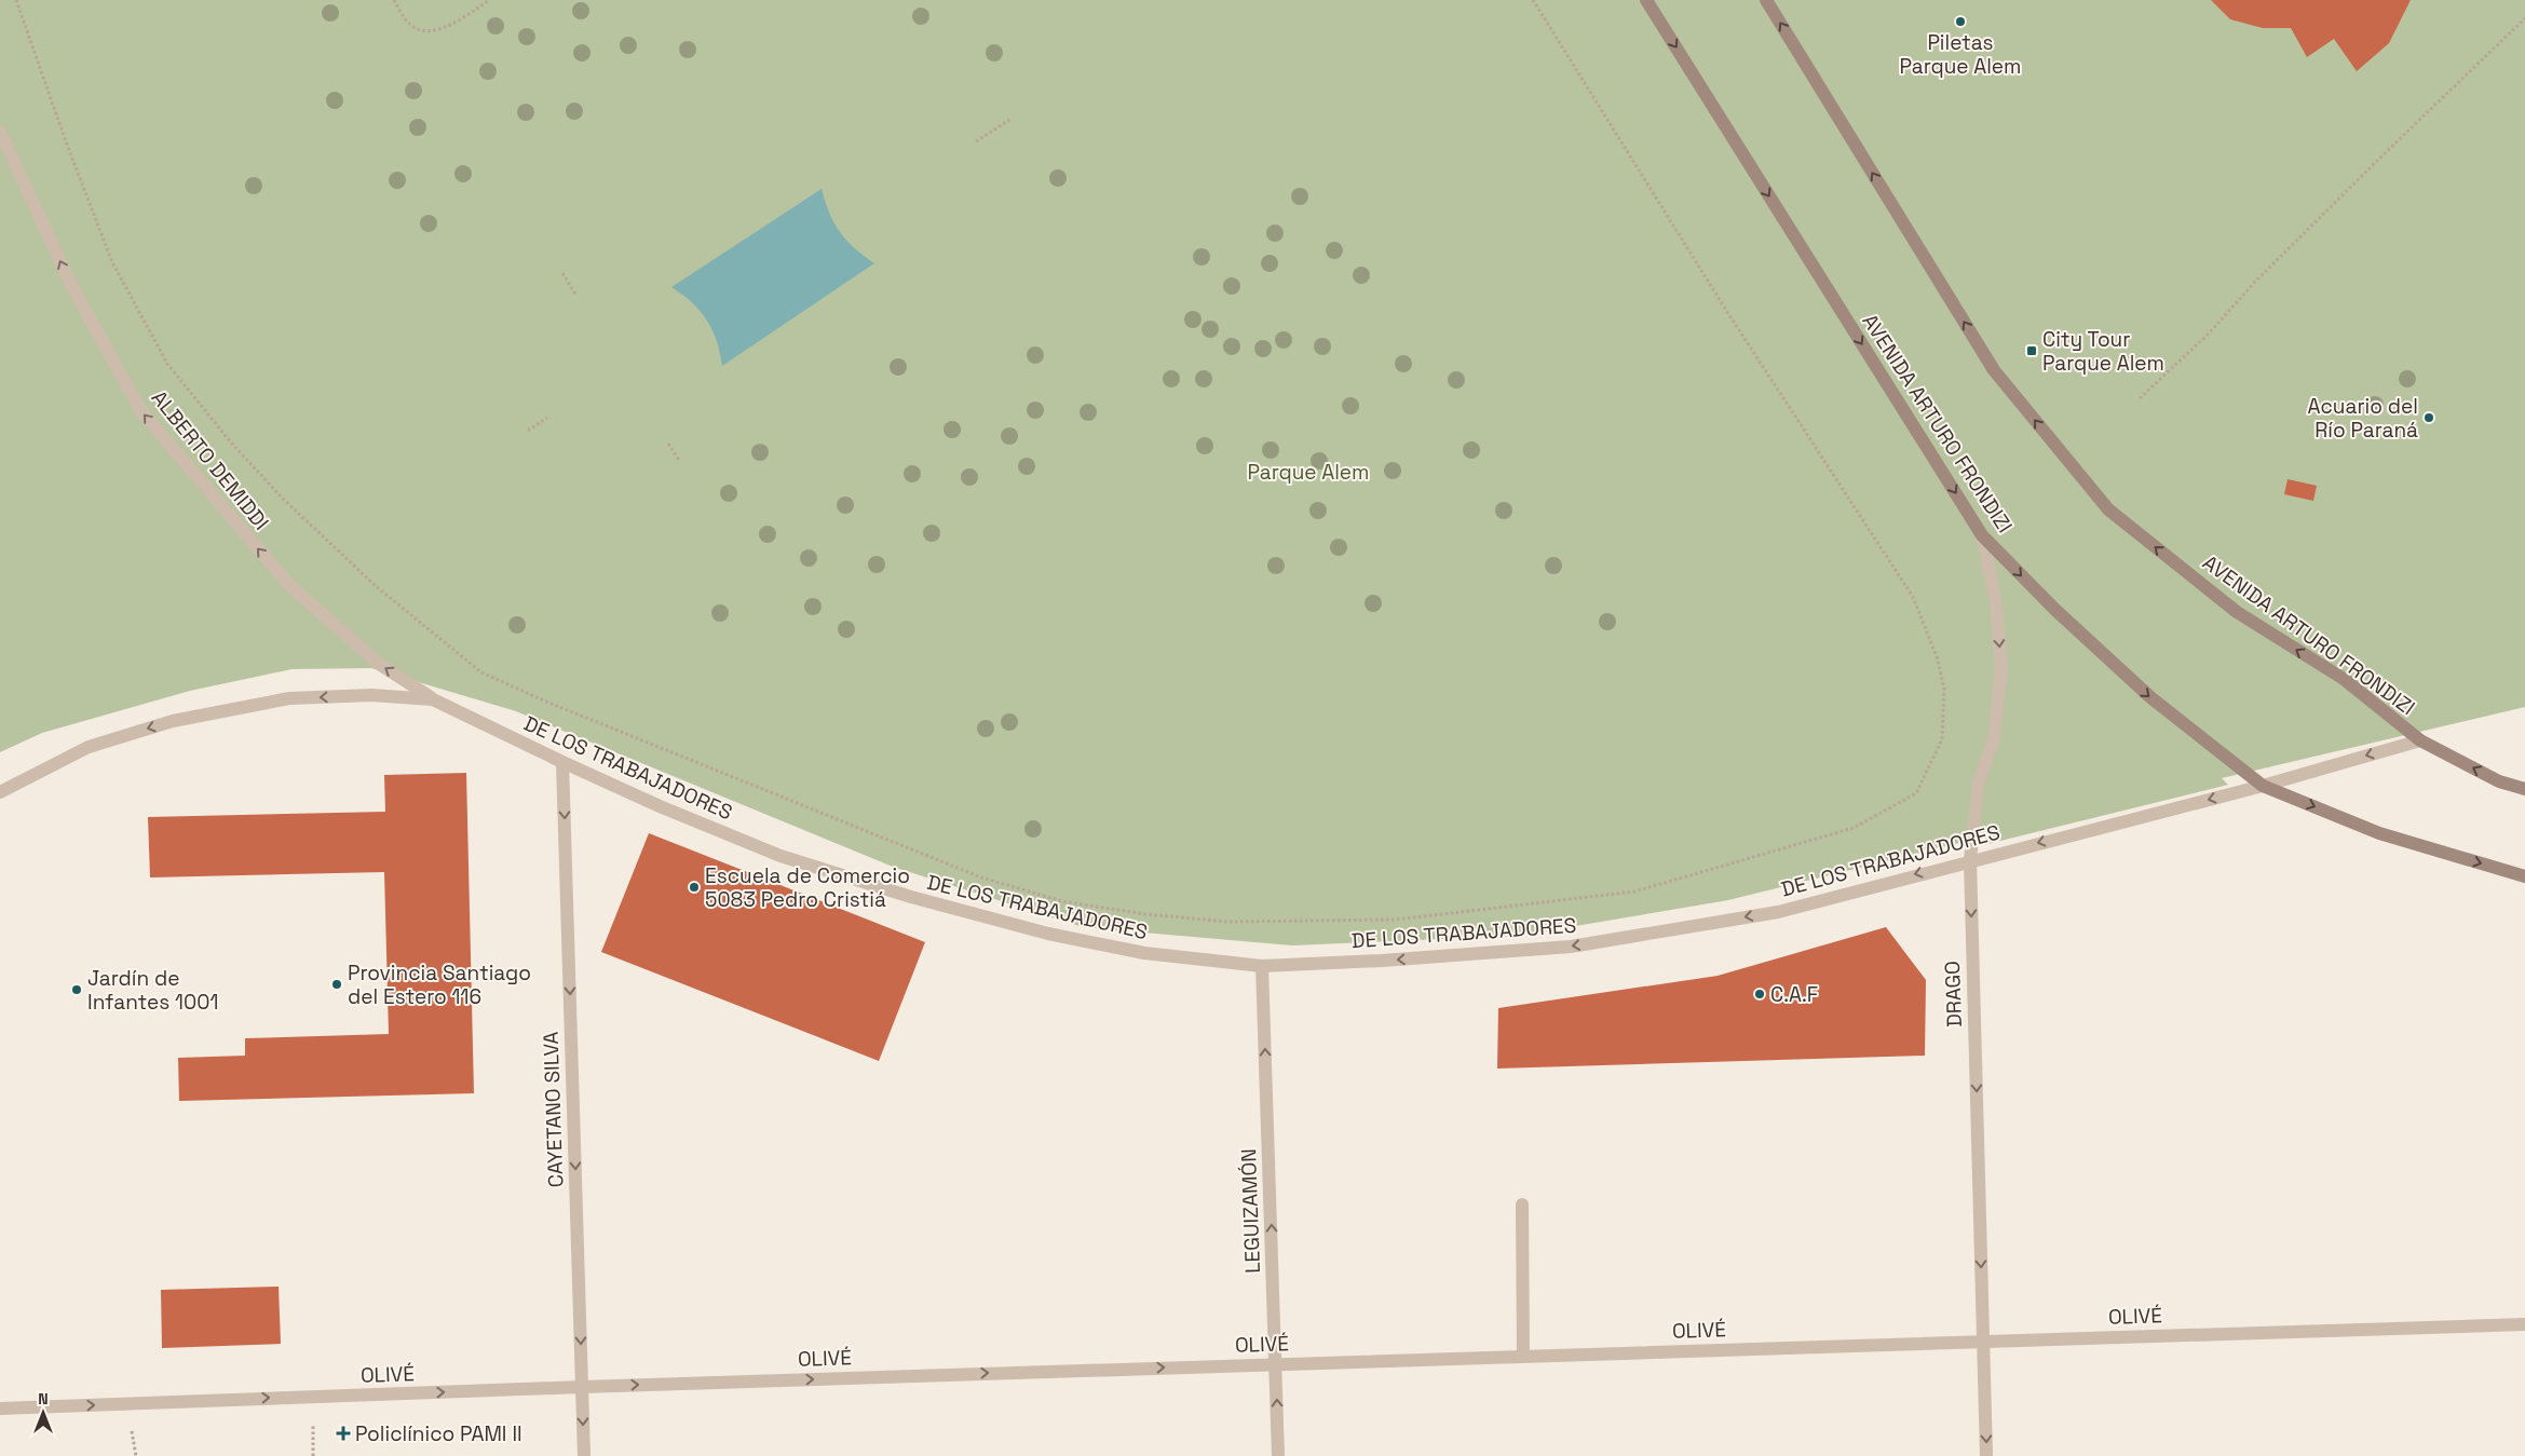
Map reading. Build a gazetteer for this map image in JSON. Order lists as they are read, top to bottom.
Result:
{
  "streets": {
    "main road": ["AVENIDA ARTURO FRONDIZI"],
    "street": [
      "ALBERTO DEMIDDI",
      "DE LOS TRABAJADORES",
      "DRAGO",
      "CAYETANO SILVA",
      "LEGUIZAMÓN",
      "OLIVÉ"
    ]
  },
  "crossings": [
    ["AVENIDA ARTURO FRONDIZI", "DE LOS TRABAJADORES"],
    ["AVENIDA ARTURO FRONDIZI", "DRAGO"],
    ["ALBERTO DEMIDDI", "DE LOS TRABAJADORES"],
    ["DE LOS TRABAJADORES", "DRAGO"],
    ["DE LOS TRABAJADORES", "CAYETANO SILVA"],
    ["DE LOS TRABAJADORES", "LEGUIZAMÓN"],
    ["DRAGO", "OLIVÉ"],
    ["CAYETANO SILVA", "OLIVÉ"],
    ["LEGUIZAMÓN", "OLIVÉ"]
  ],
  "one_way": [
    "ALBERTO DEMIDDI",
    "DE LOS TRABAJADORES",
    "DRAGO",
    "CAYETANO SILVA",
    "LEGUIZAMÓN",
    "OLIVÉ"
  ],
  "parks": ["Parque Alem"],
  "places": {
    "other": [
      "Piletas Parque Alem",
      "Acuario del Río Paraná",
      "Escuela de Comercio 5083 Pedro Cristiá",
      "Provincia Santiago del Estero 116",
      "Jardín de Infantes 1001",
      "C.A.F"
    ],
    "transit": ["City Tour Parque Alem"],
    "health": ["Policlínico PAMI II"]
  },
  "north": "top"
}
